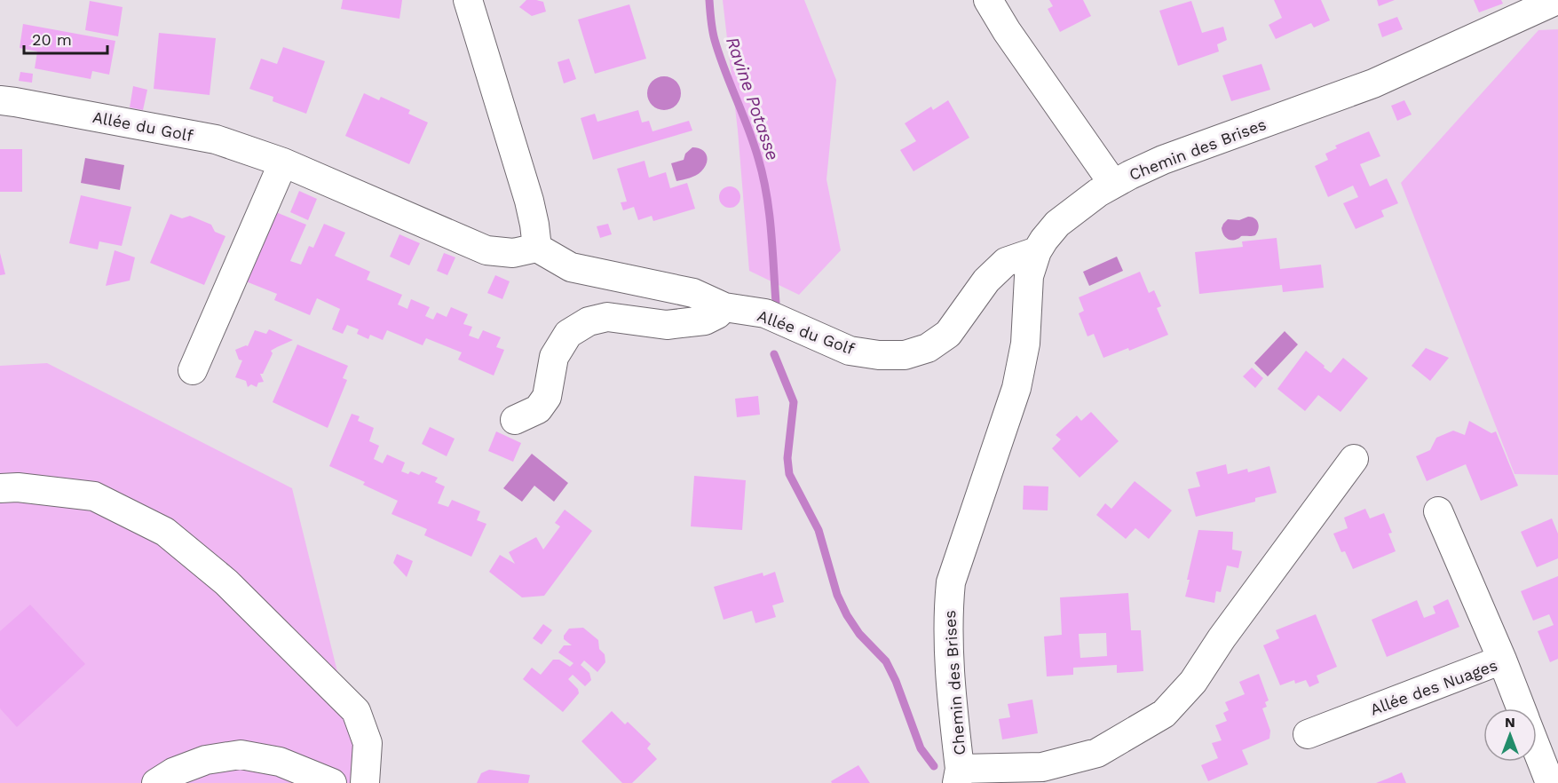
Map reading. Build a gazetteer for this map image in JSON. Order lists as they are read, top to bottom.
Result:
{
  "streets": {
    "street": ["Allée du Golf", "Chemin des Brises", "Allée des Nuages"]
  },
  "crossings": [
    ["Allée du Golf", "Chemin des Brises"]
  ],
  "water": ["Ravine Potasse"],
  "scale_bar": "20 m",
  "north": "top"
}
